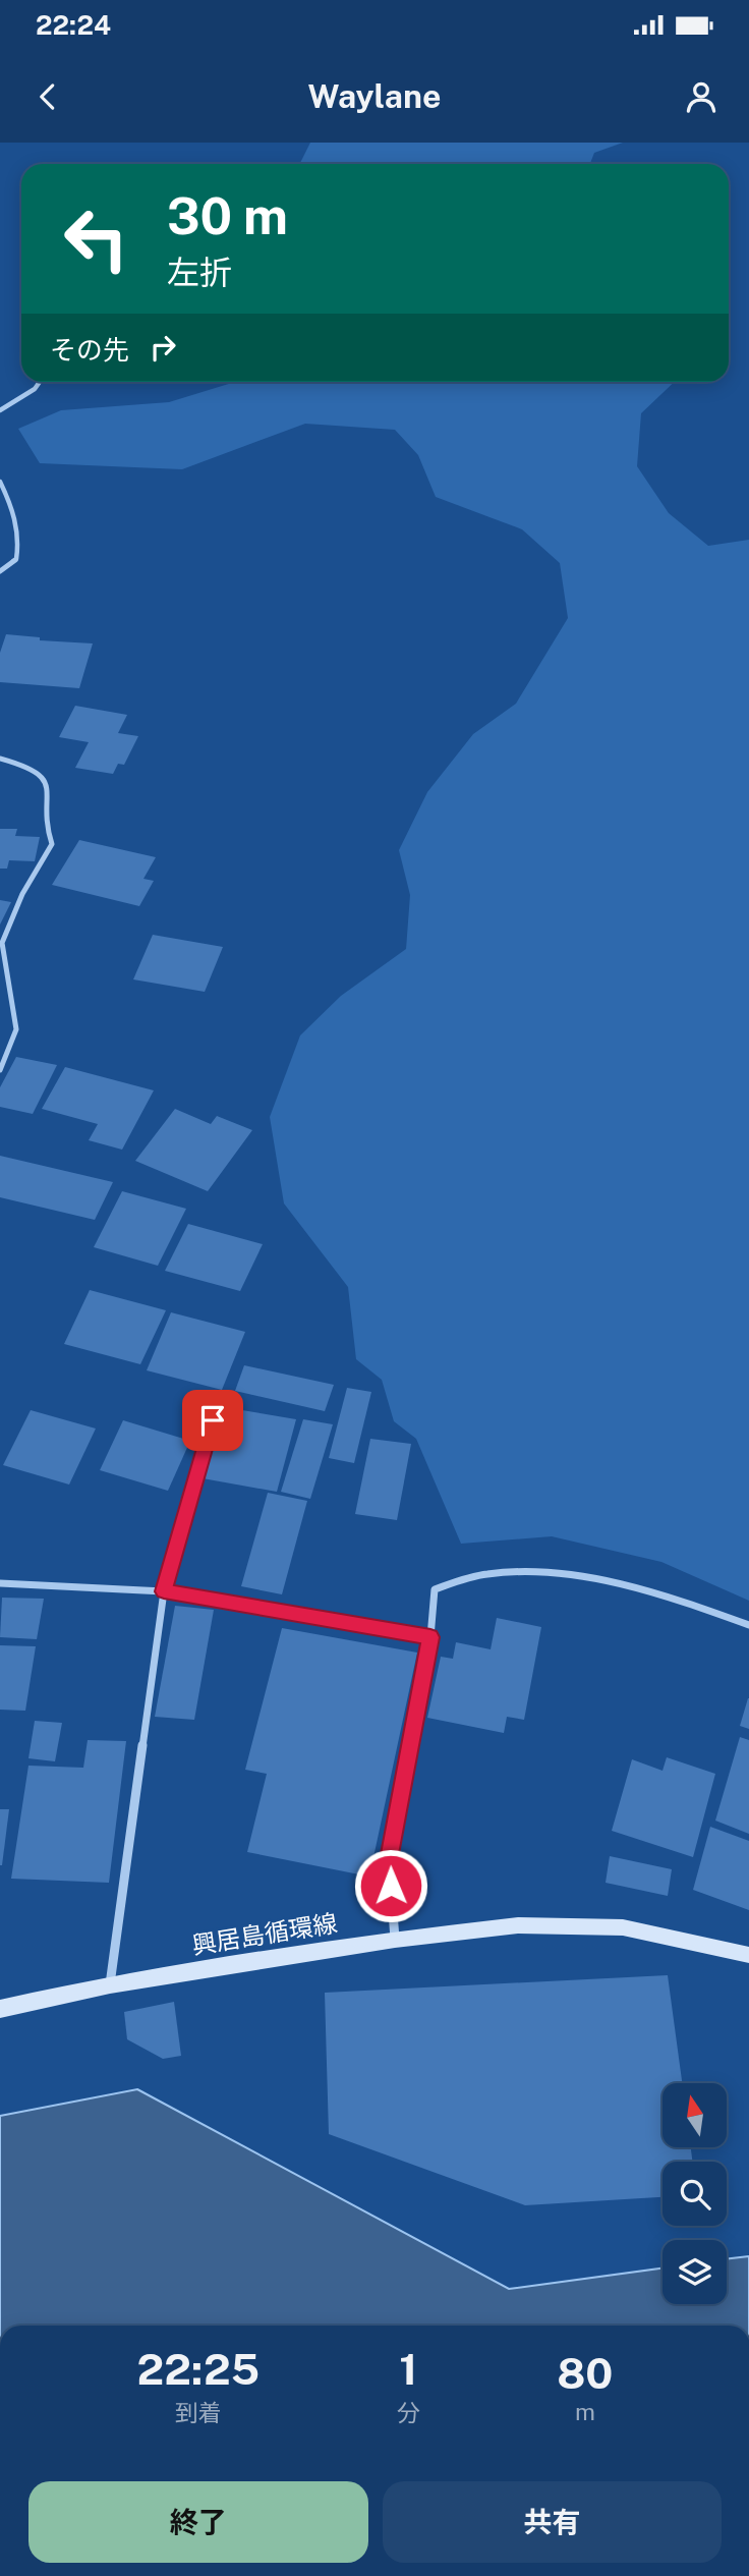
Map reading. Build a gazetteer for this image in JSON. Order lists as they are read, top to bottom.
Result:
{
  "streets": {
    "main road": ["興居島循環線"]
  },
  "north": "top",
  "page": {
    "status": "22:24",
    "header": "Waylane",
    "turn": ["30 m", "左折"],
    "then": "その先",
    "eta": [
      "22:25",
      "到着",
      "1",
      "分",
      "80",
      "m"
    ],
    "buttons": ["終了", "共有"]
  }
}
